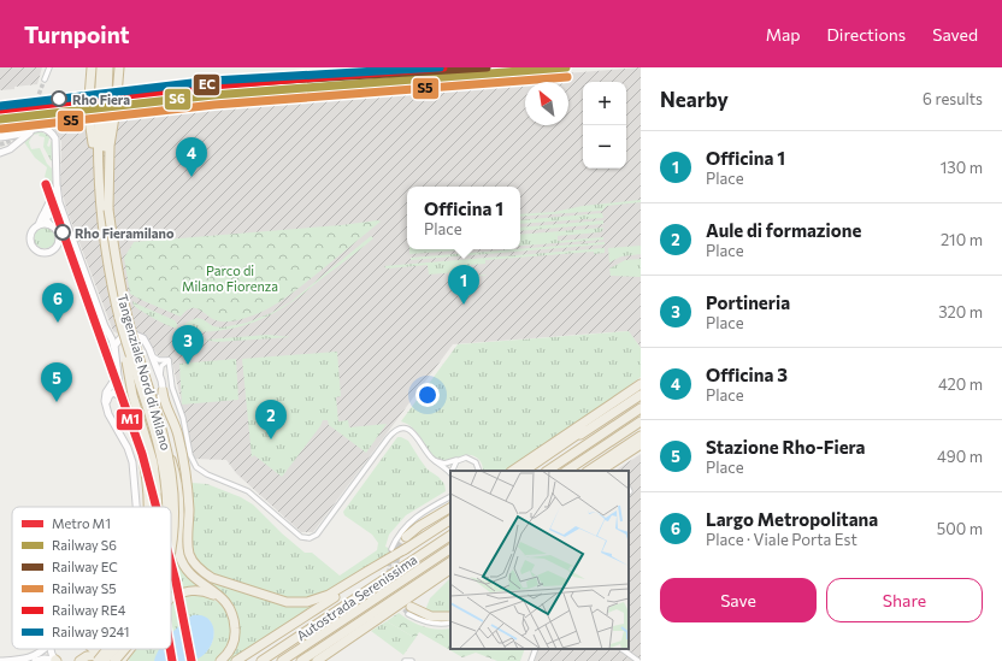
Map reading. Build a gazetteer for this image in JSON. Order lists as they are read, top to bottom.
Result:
{
  "streets": {
    "highway": ["Tangenziale Nord di Milano", "Autostrada Serenissima"]
  },
  "parks": ["Parco di Milano Fiorenza"],
  "places": ["Rho Fiera", "Rho Fieramilano"],
  "lines": [
    "rail line S6",
    "rail line EC",
    "rail line RE4",
    "rail line 9241",
    "rail line S5",
    "metro line M1"
  ],
  "legend": [
    "Metro M1",
    "Railway S6",
    "Railway EC",
    "Railway S5",
    "Railway RE4",
    "Railway 9241"
  ],
  "north": "top left",
  "page": {
    "header": "Turnpoint",
    "nav": ["Map", "Directions", "Saved"],
    "heading": ["Nearby", "6 results"],
    "map_buttons": ["+", "−"],
    "list": [
      {
        "mark": "1",
        "name": "Officina 1",
        "note": "Place",
        "value": "130 m"
      },
      {
        "mark": "2",
        "name": "Aule di formazione",
        "note": "Place",
        "value": "210 m"
      },
      {
        "mark": "3",
        "name": "Portineria",
        "note": "Place",
        "value": "320 m"
      },
      {
        "mark": "4",
        "name": "Officina 3",
        "note": "Place",
        "value": "420 m"
      },
      {
        "mark": "5",
        "name": "Stazione Rho-Fiera",
        "note": "Place",
        "value": "490 m"
      },
      {
        "mark": "6",
        "name": "Largo Metropolitana",
        "note": "Place · Viale Porta Est",
        "value": "500 m"
      }
    ],
    "pins": [
      "4",
      "1",
      "6",
      "3",
      "5",
      "2"
    ],
    "popup": ["Officina 1", "Place"],
    "buttons": ["Save", "Share"]
  }
}
